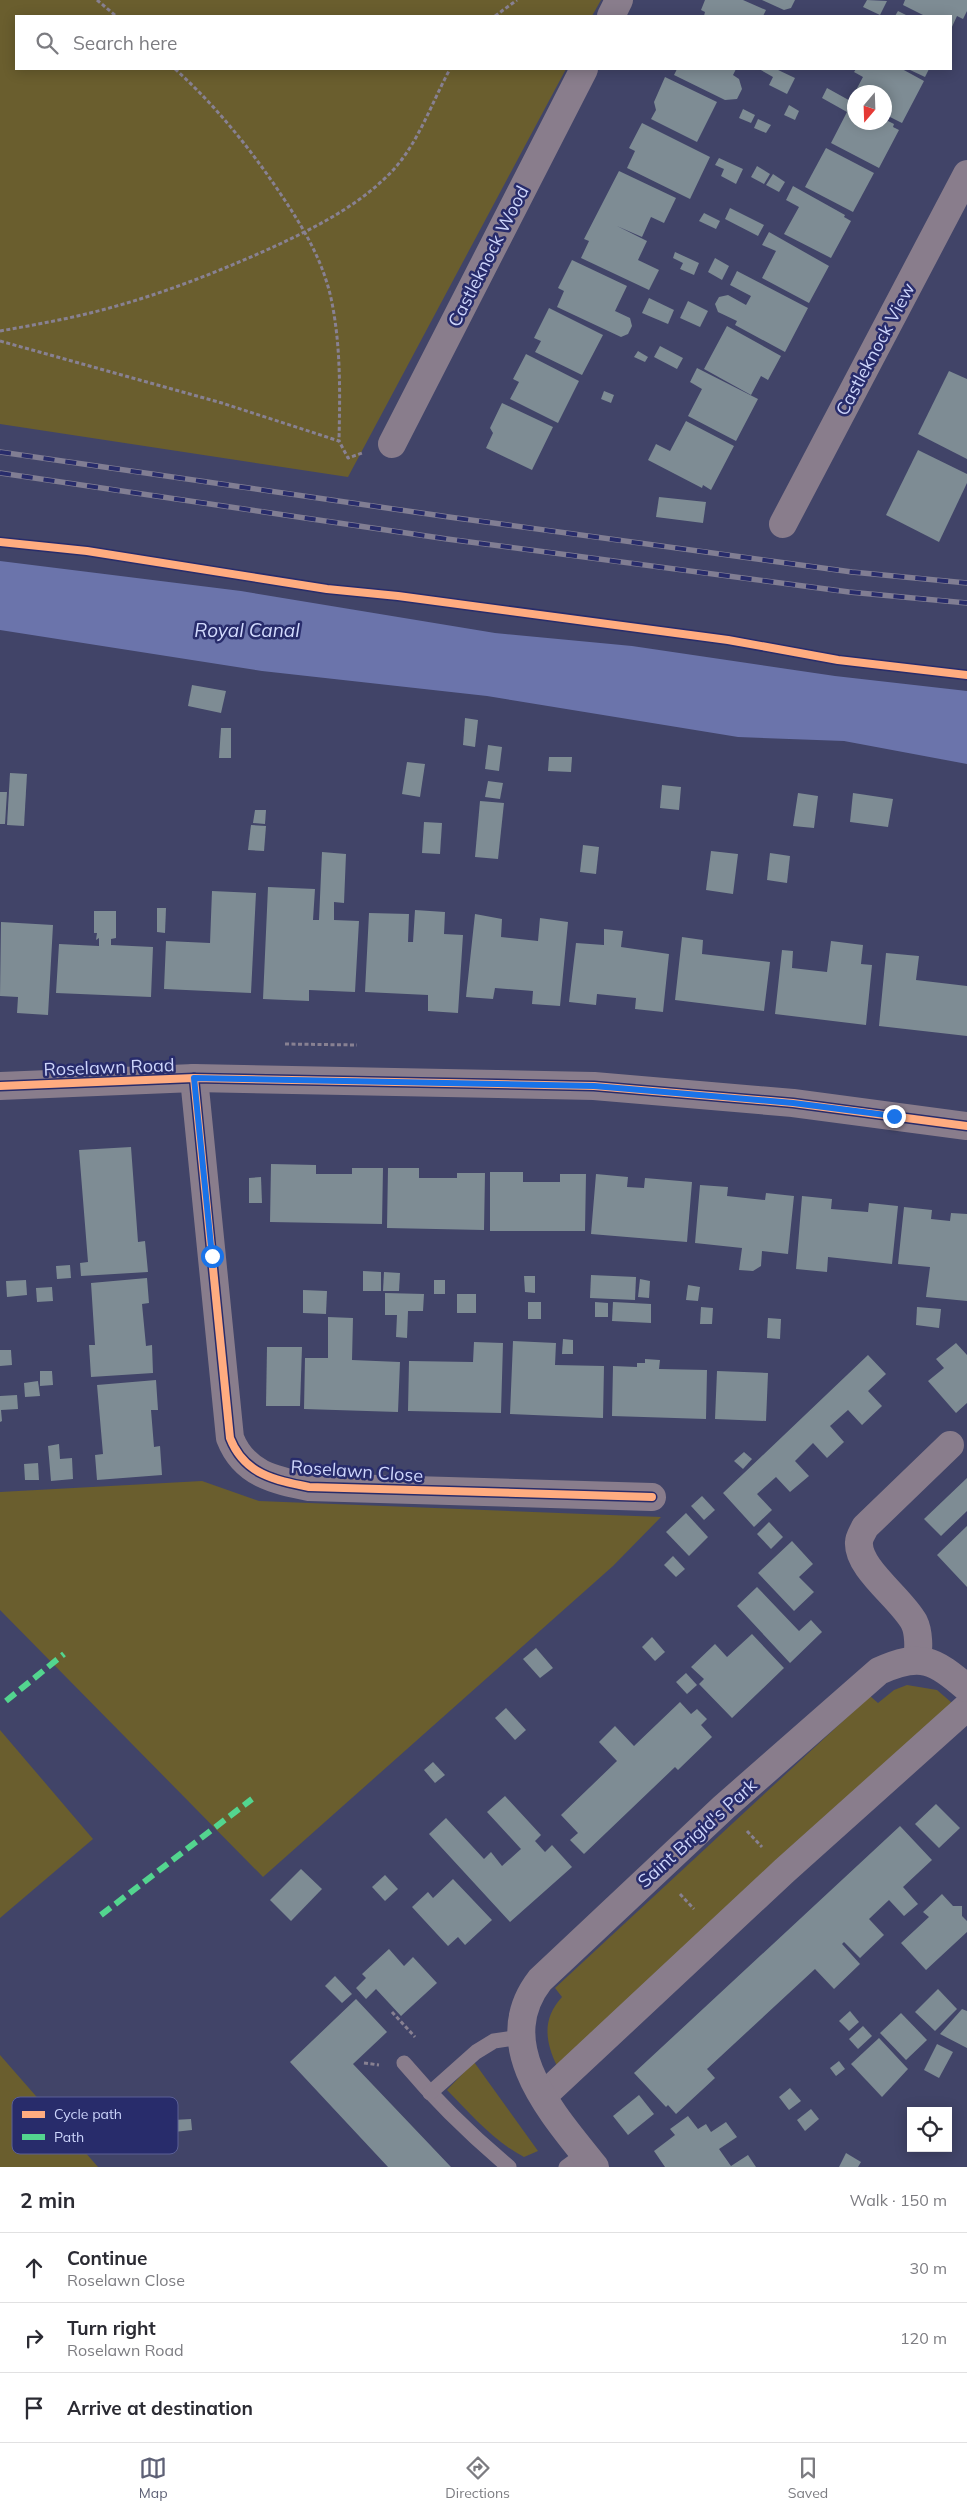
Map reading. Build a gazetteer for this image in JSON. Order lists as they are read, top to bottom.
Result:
{
  "streets": {
    "street": [
      "Castleknock Wood",
      "Castleknock View",
      "Roselawn Road",
      "Roselawn Close",
      "Saint Brigid's Park"
    ]
  },
  "crossings": [
    ["Roselawn Road", "Roselawn Close"]
  ],
  "water": ["Royal Canal"],
  "legend": ["Cycle path", "Path"],
  "north": "bottom",
  "page": {
    "search": "Search here",
    "heading": ["2 min", "Walk · 150 m"],
    "list": [
      ["Continue", "Roselawn Close", "30 m"],
      ["Turn right", "Roselawn Road", "120 m"],
      "Arrive at destination"
    ],
    "nav": ["Map", "Directions", "Saved"]
  }
}
